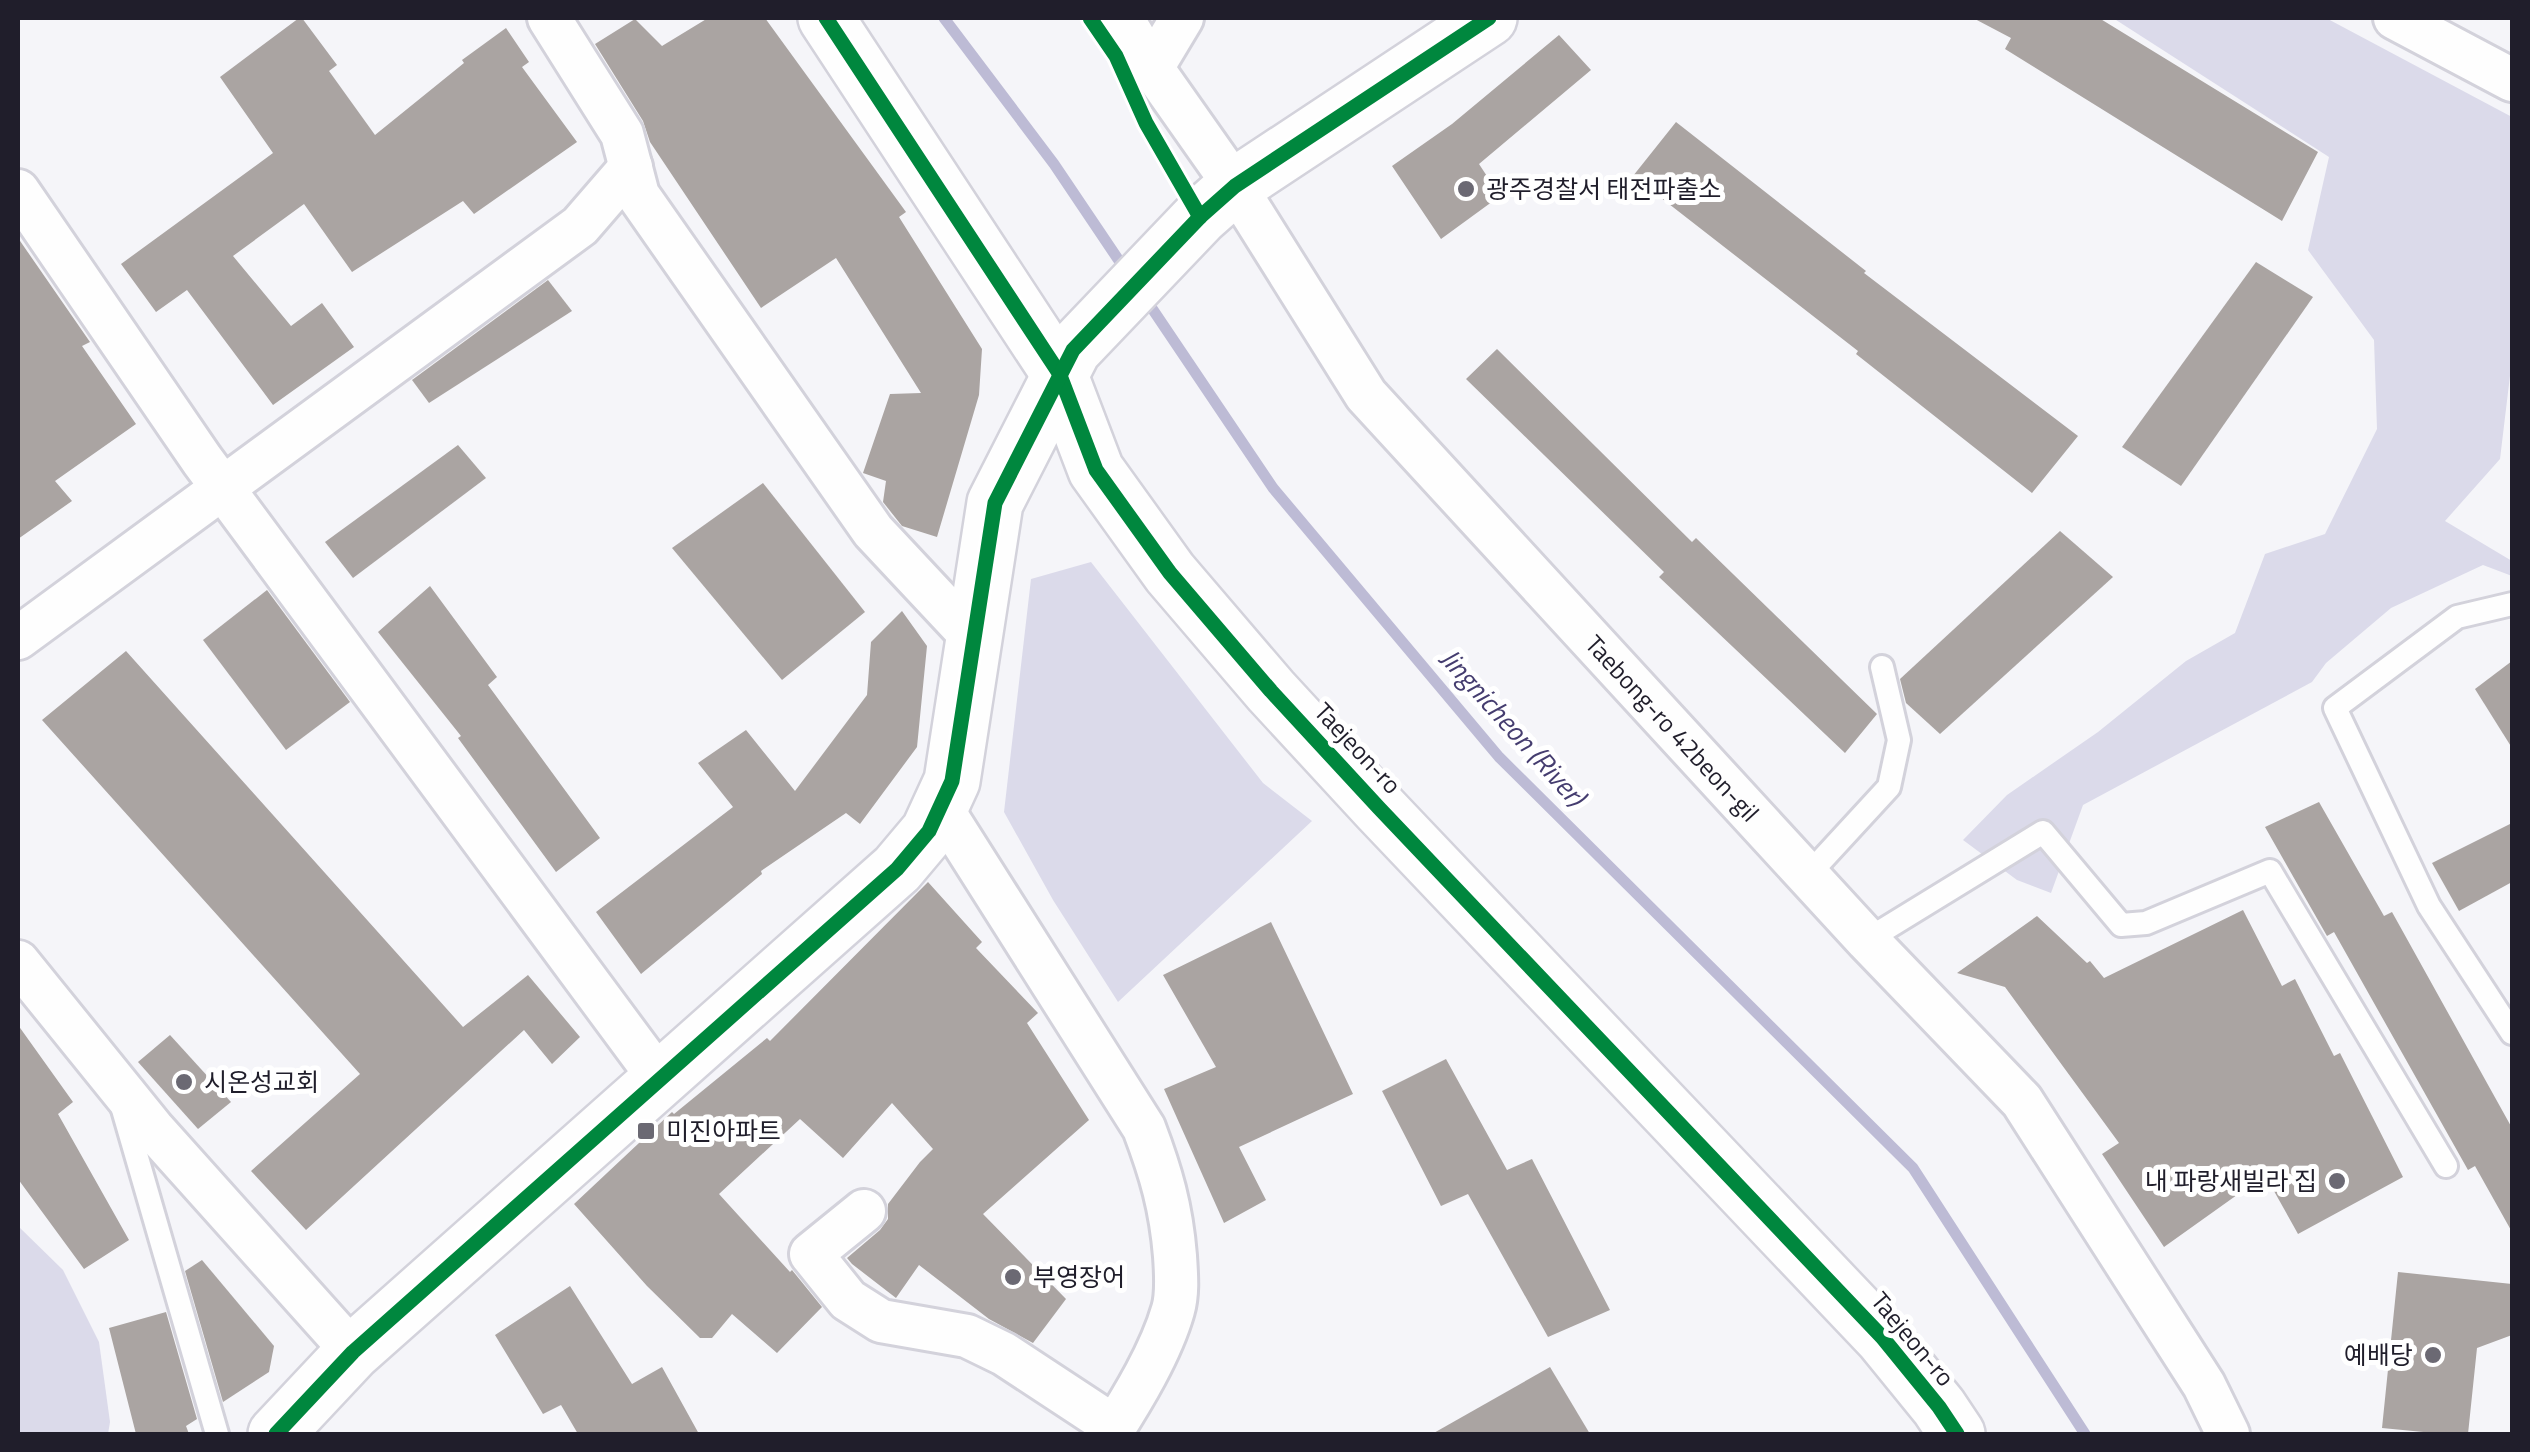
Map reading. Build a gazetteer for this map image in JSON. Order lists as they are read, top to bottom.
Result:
{
  "streets": {
    "street": ["Taebong-ro 42beon-gil", "Taejeon-ro"]
  },
  "water": ["Jingnicheon (River)"],
  "places": {
    "other": [
      "광주경찰서 태전파출소",
      "시온성교회",
      "내 파랑새빌라 집",
      "부영장어",
      "예배당"
    ],
    "transit": ["미진아파트"]
  }
}
